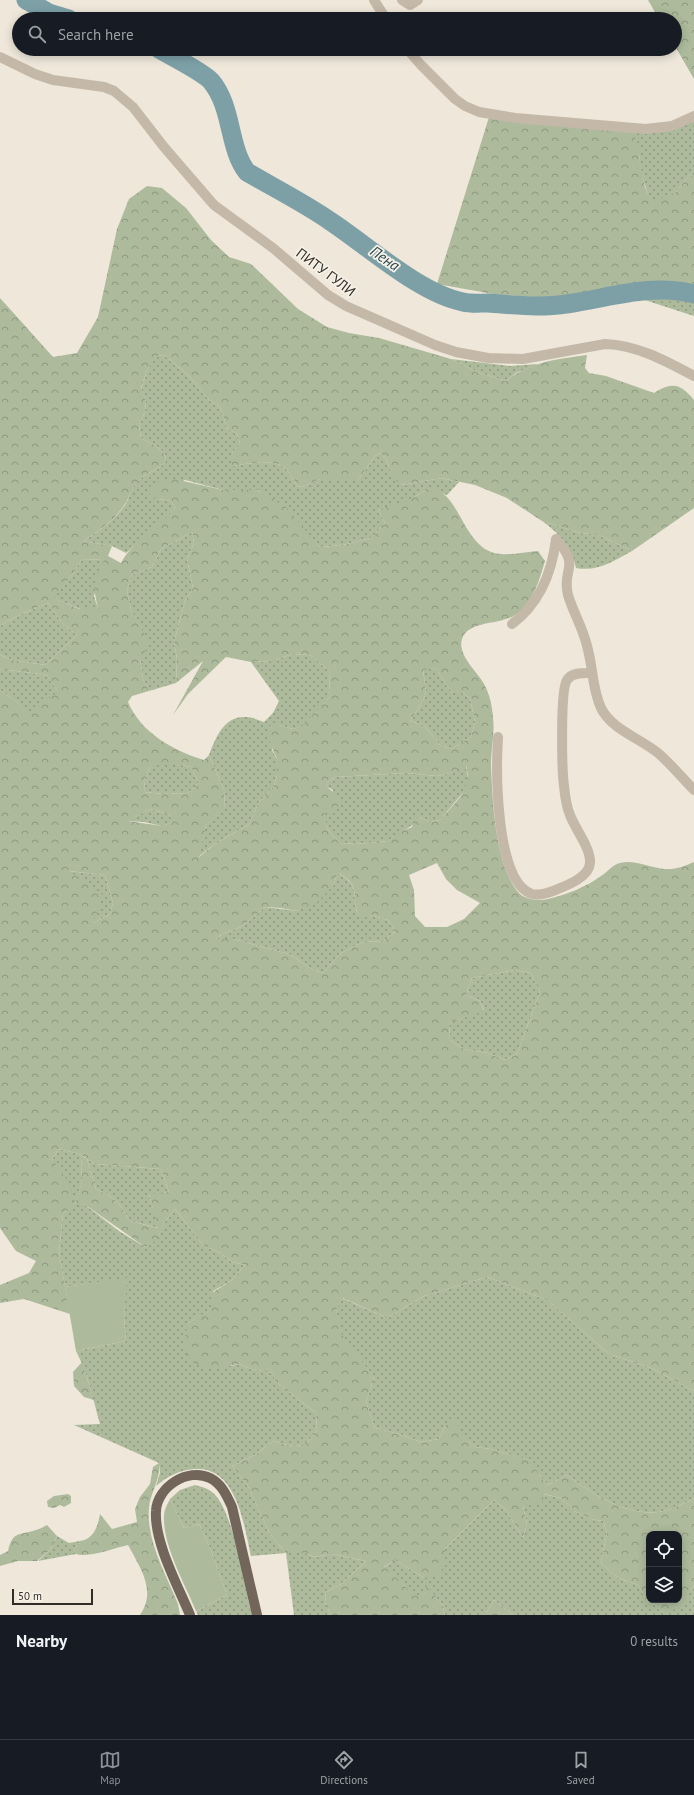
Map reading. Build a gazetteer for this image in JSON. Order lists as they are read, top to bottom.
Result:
{
  "streets": {
    "street": ["ПИТУ ГУЛИ"]
  },
  "water": ["Пена"],
  "scale_bar": "50 m",
  "page": {
    "search": "Search here",
    "scale": "50 m",
    "heading": ["Nearby", "0 results"],
    "nav": ["Map", "Directions", "Saved"]
  }
}
